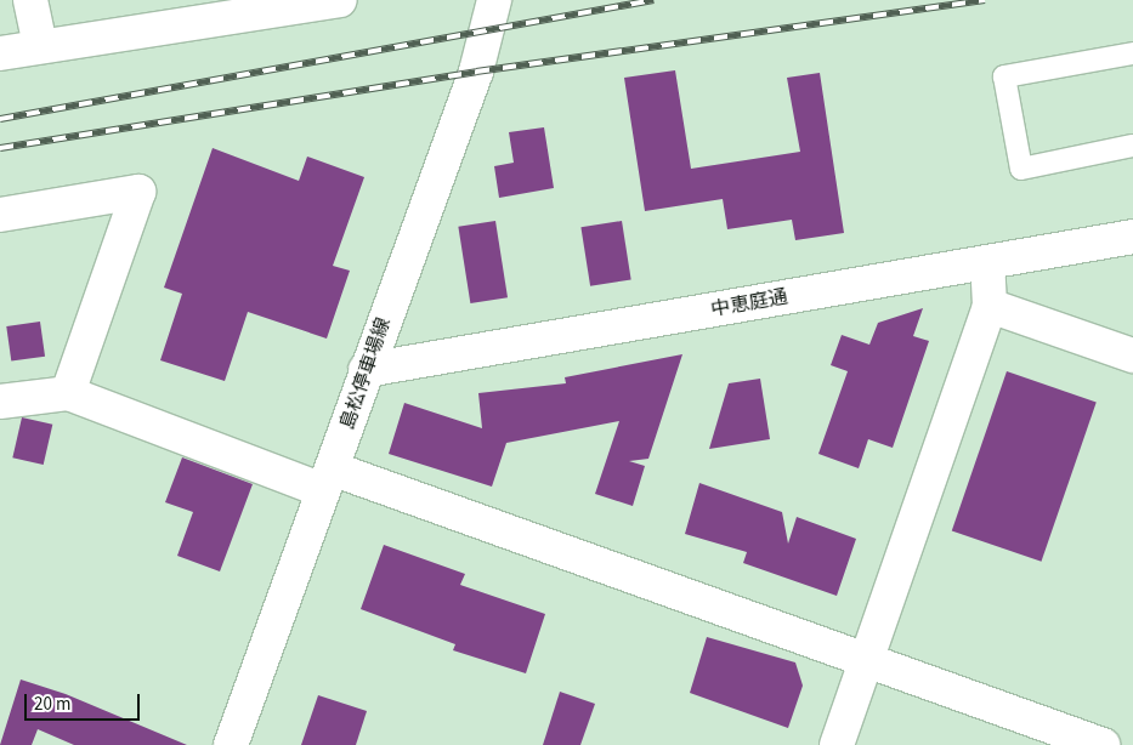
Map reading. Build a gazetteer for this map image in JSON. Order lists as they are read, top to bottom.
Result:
{
  "streets": {
    "street": ["中恵庭通", "島松停車場線"]
  },
  "crossings": [
    ["中恵庭通", "島松停車場線"]
  ],
  "scale_bar": "20 m"
}
